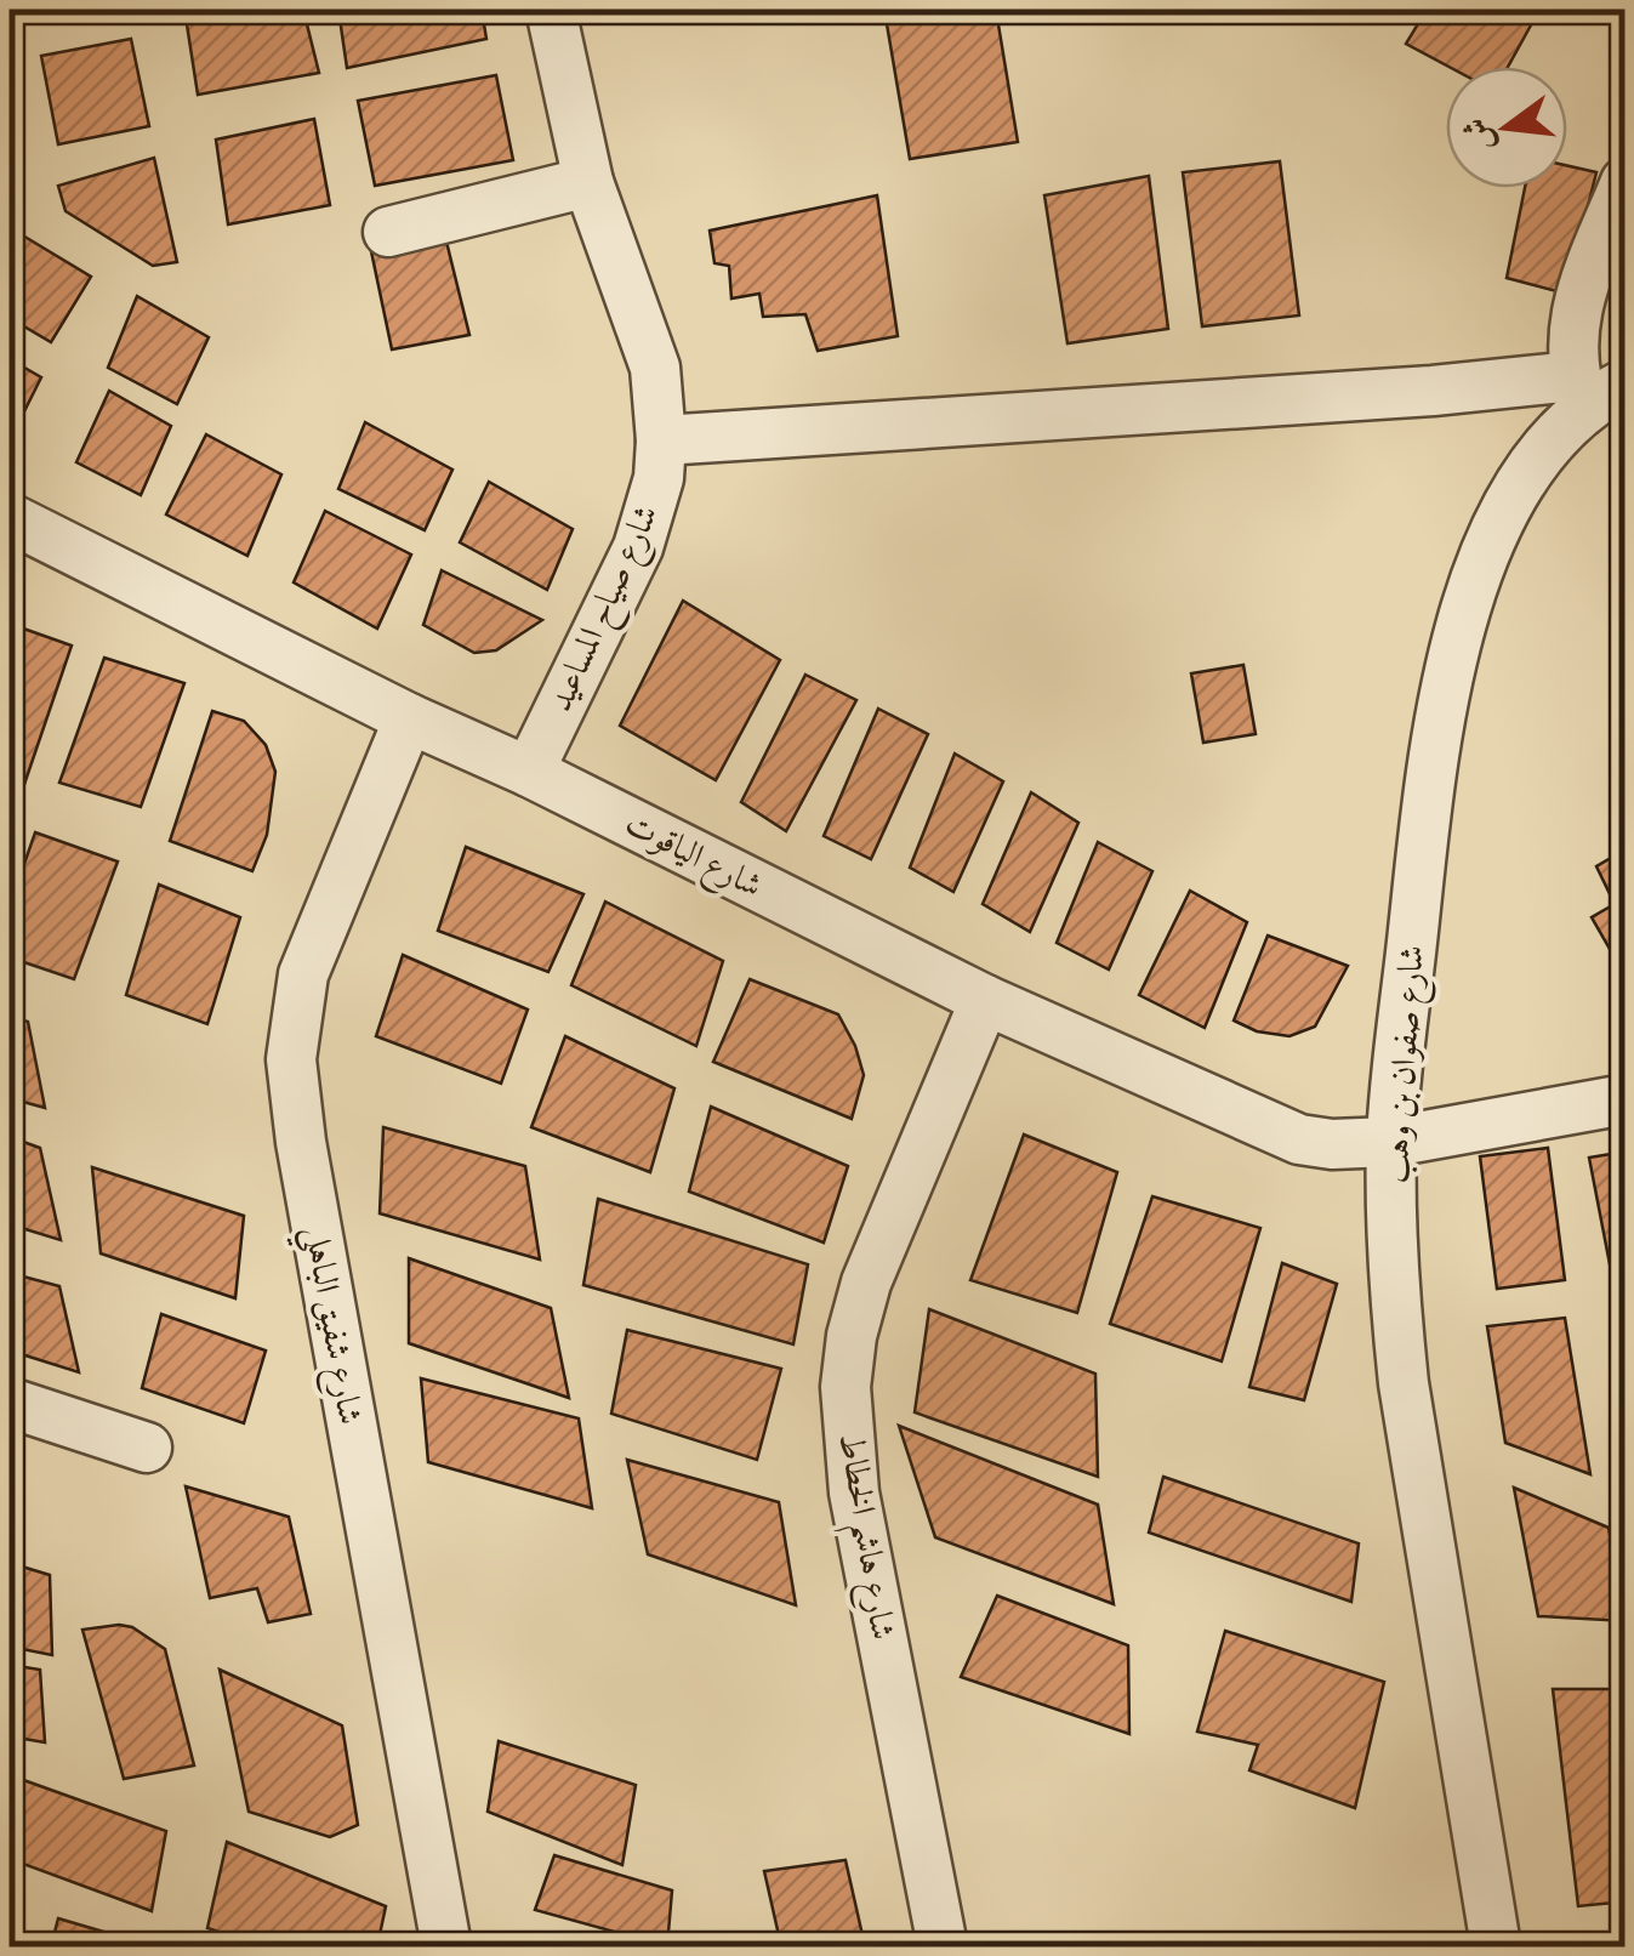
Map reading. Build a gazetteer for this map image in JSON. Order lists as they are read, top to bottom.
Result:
{
  "streets": {
    "street": [
      "شارع صياح المساعيد",
      "شارع الياقوت",
      "شارع صفوان بن وهب",
      "شارع شفيق الباهلي",
      "شارع هاشم الخطاط"
    ]
  },
  "crossings": [
    ["شارع صياح المساعيد", "شارع الياقوت"],
    ["شارع الياقوت", "شارع صفوان بن وهب"],
    ["شارع الياقوت", "شارع شفيق الباهلي"],
    ["شارع الياقوت", "شارع هاشم الخطاط"]
  ],
  "north": "left"
}
